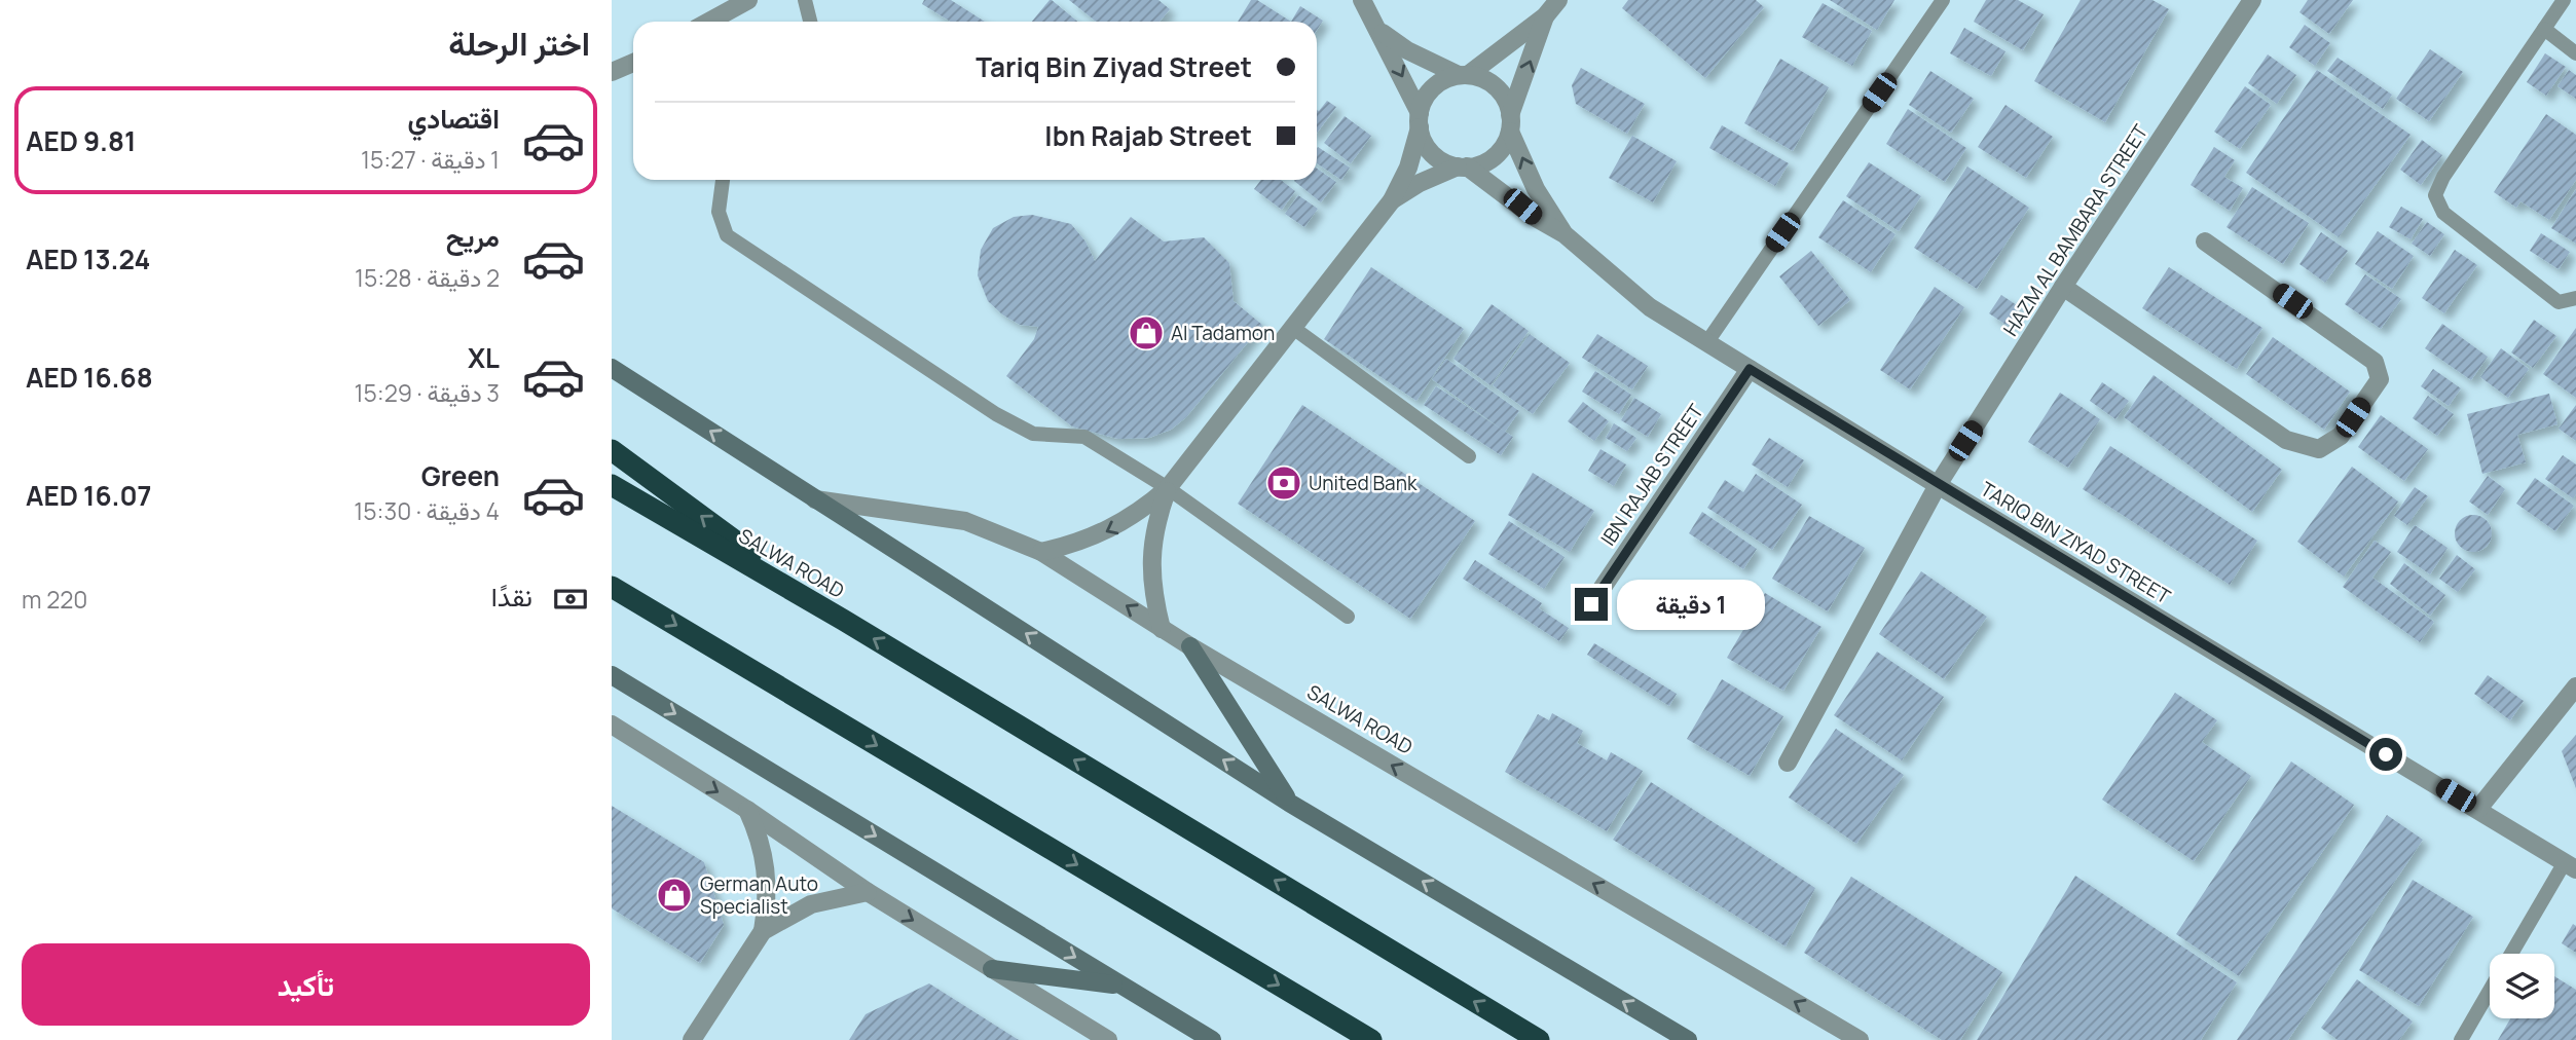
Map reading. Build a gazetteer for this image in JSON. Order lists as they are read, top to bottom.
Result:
{
  "streets": {
    "highway": ["SALWA ROAD"],
    "street": ["HAZM AL BAMBARA STREET", "IBN RAJAB STREET", "TARIQ BIN ZIYAD STREET"]
  },
  "crossings": [
    ["HAZM AL BAMBARA STREET", "TARIQ BIN ZIYAD STREET"],
    ["IBN RAJAB STREET", "TARIQ BIN ZIYAD STREET"]
  ],
  "one_way": ["SALWA ROAD"],
  "places": {
    "shop": ["Al Tadamon", "German Auto Specialist"],
    "bank": ["United Bank"]
  },
  "page": {
    "heading": "اختر الرحلة",
    "banner": ["Tariq Bin Ziyad Street", "Ibn Rajab Street"],
    "list": [
      {
        "name": "اقتصادي",
        "note": "1 دقيقة · 15:27",
        "value": "AED 9.81"
      },
      {
        "name": "مريح",
        "note": "2 دقيقة · 15:28",
        "value": "AED 13.24"
      },
      {
        "name": "XL",
        "note": "3 دقيقة · 15:29",
        "value": "AED 16.68"
      },
      {
        "name": "Green",
        "note": "4 دقيقة · 15:30",
        "value": "AED 16.07"
      }
    ],
    "pay": ["نقدًا", "220 m"],
    "bubble": "1 دقيقة",
    "buttons": "تأكيد"
  }
}
